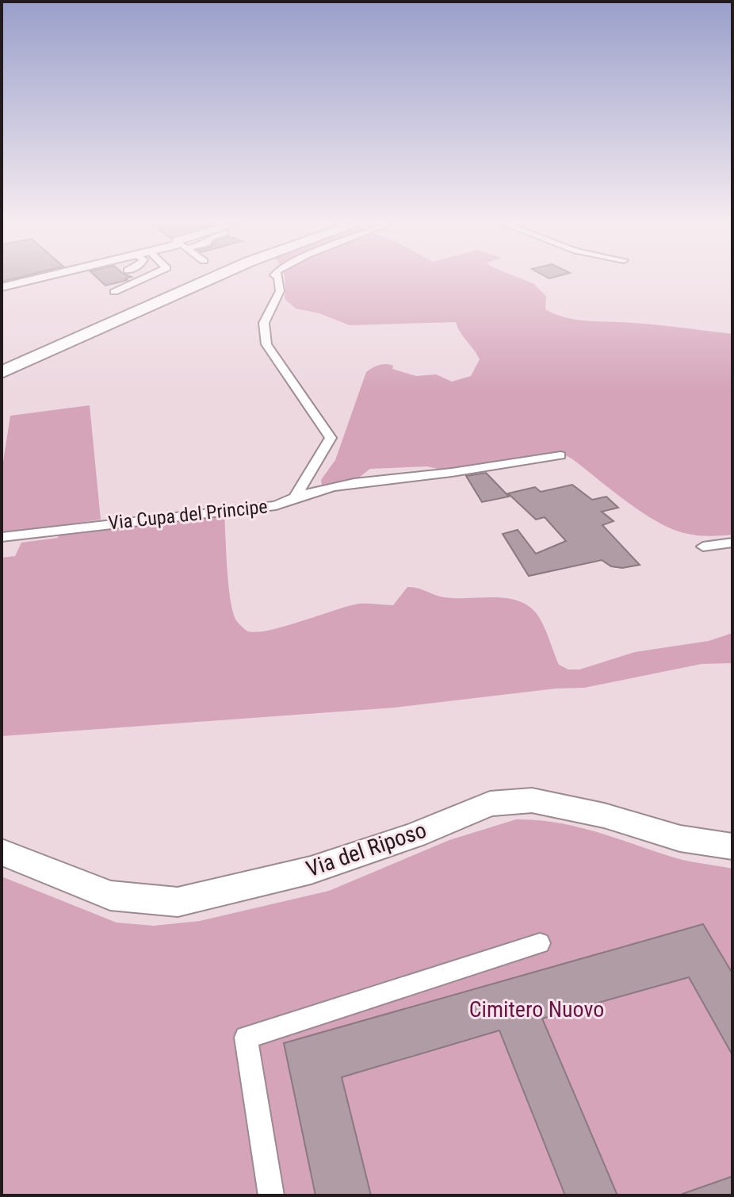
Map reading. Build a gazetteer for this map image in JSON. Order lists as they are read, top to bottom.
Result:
{
  "streets": {
    "main road": ["Via del Riposo"],
    "street": ["Via Cupa del Principe"]
  },
  "parks": ["Cimitero Nuovo"]
}
